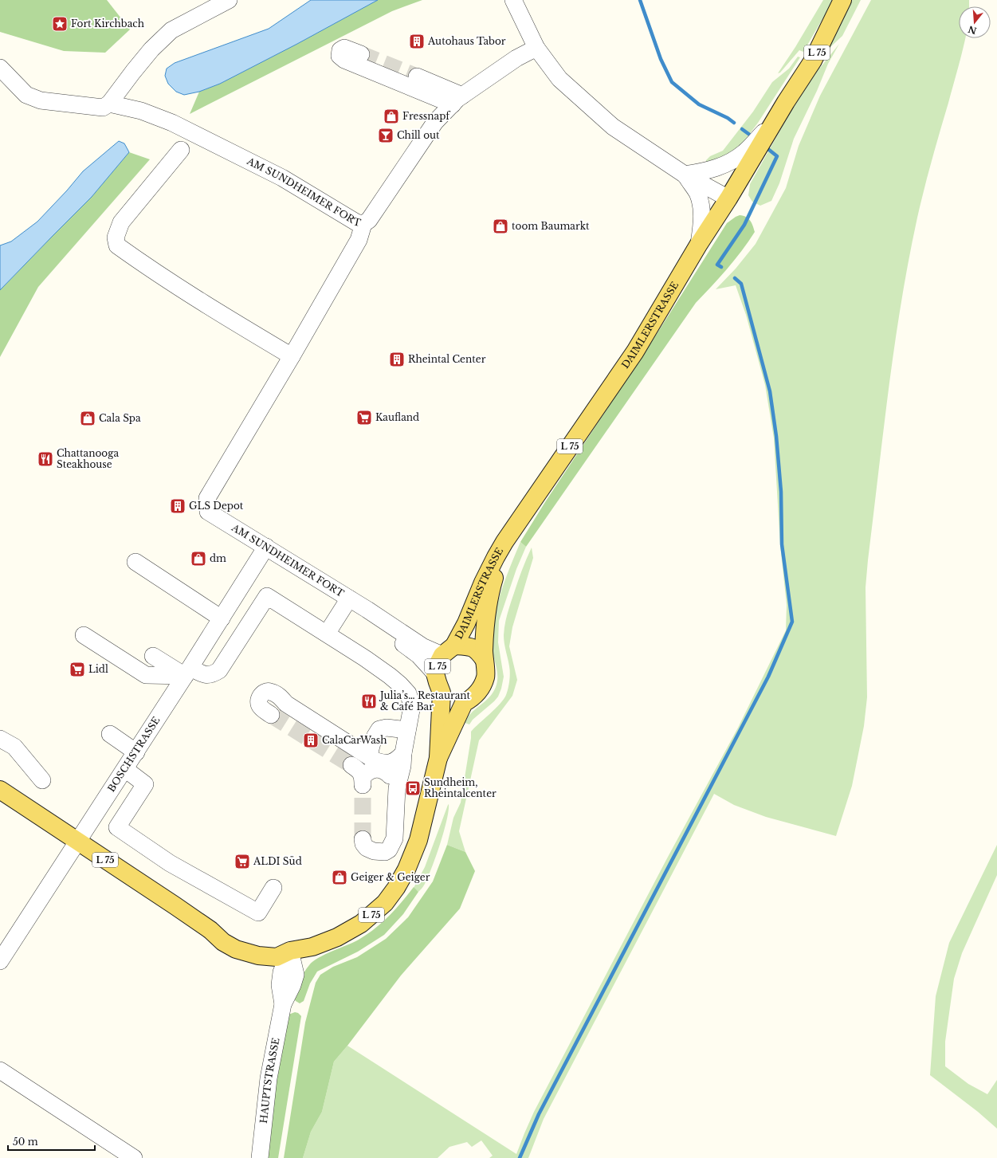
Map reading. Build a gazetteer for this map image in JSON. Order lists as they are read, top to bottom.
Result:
{
  "streets": {
    "main road": ["L 75", "DAIMLERSTRASSE"],
    "street": ["AM SUNDHEIMER FORT", "BOSCHSTRASSE", "HAUPTSTRASSE"]
  },
  "crossings": [
    ["L 75", "AM SUNDHEIMER FORT"],
    ["L 75", "DAIMLERSTRASSE"],
    ["L 75", "BOSCHSTRASSE"],
    ["L 75", "HAUPTSTRASSE"],
    ["AM SUNDHEIMER FORT", "DAIMLERSTRASSE"],
    ["AM SUNDHEIMER FORT", "BOSCHSTRASSE"]
  ],
  "places": {
    "place": ["Fort Kirchbach"],
    "building": [
      "Autohaus Tabor",
      "Rheintal Center",
      "GLS Depot",
      "CalaCarWash"
    ],
    "shop": [
      "Fressnapf",
      "toom Baumarkt",
      "Cala Spa",
      "dm",
      "Geiger & Geiger"
    ],
    "bar": ["Chill out"],
    "supermarket": ["Kaufland", "Lidl", "ALDI Süd"],
    "restaurant": ["Chattanooga Steakhouse", "Julia’s… Restaurant & Café Bar"],
    "bus stop": ["Sundheim, Rheintalcenter"]
  },
  "scale_bar": "50 m",
  "north": "bottom"
}
